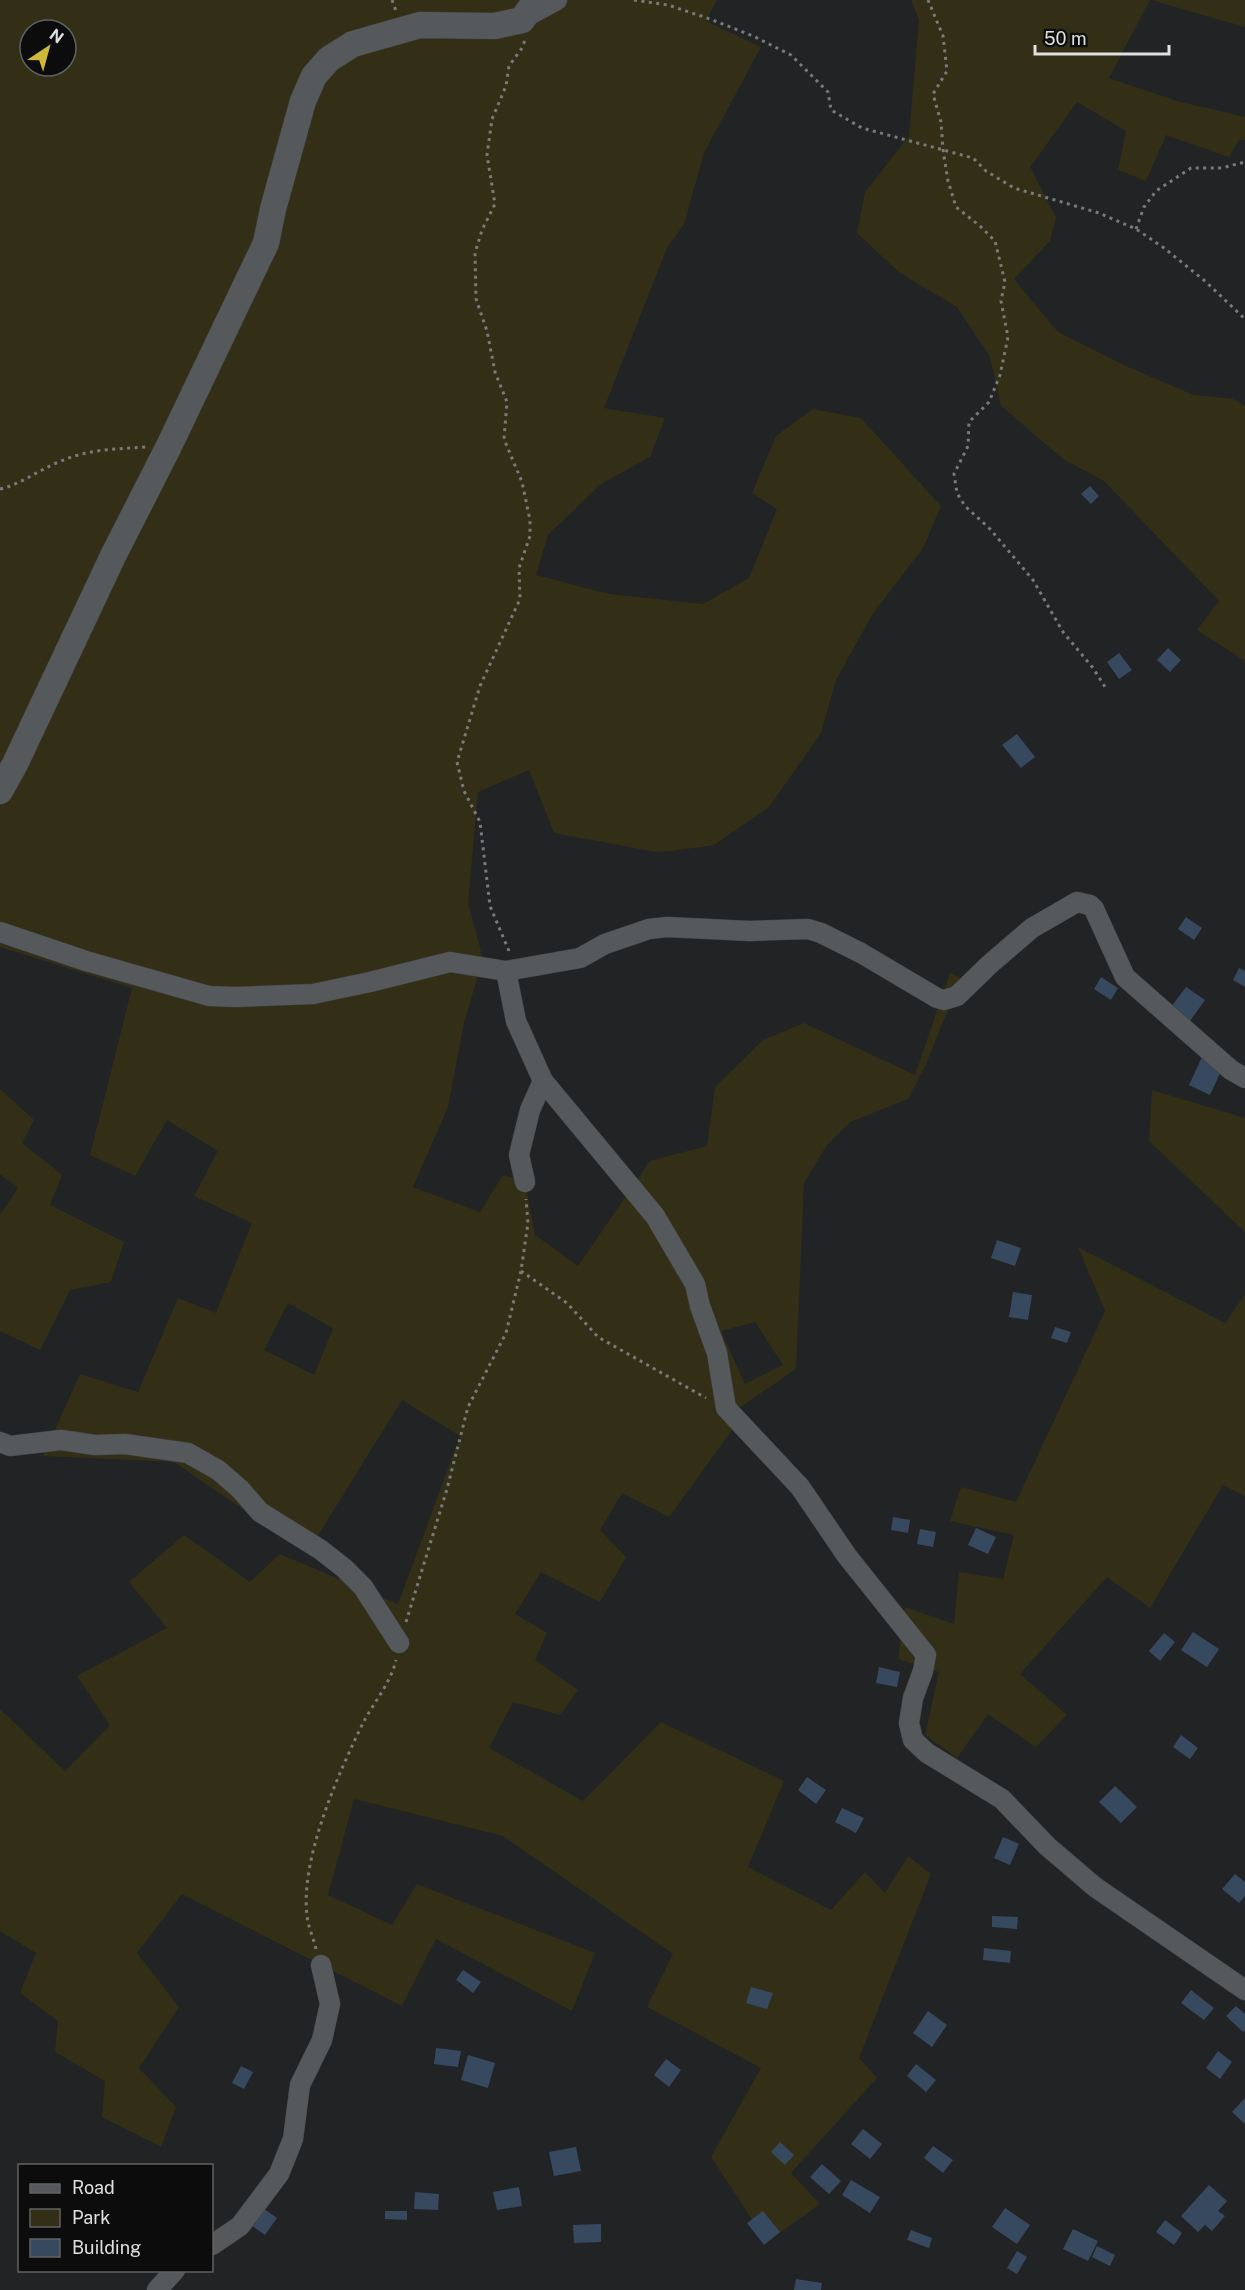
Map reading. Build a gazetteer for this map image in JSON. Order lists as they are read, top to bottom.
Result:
{
  "legend": ["Road", "Park", "Building"],
  "scale_bar": "50 m",
  "north": "top right"
}
